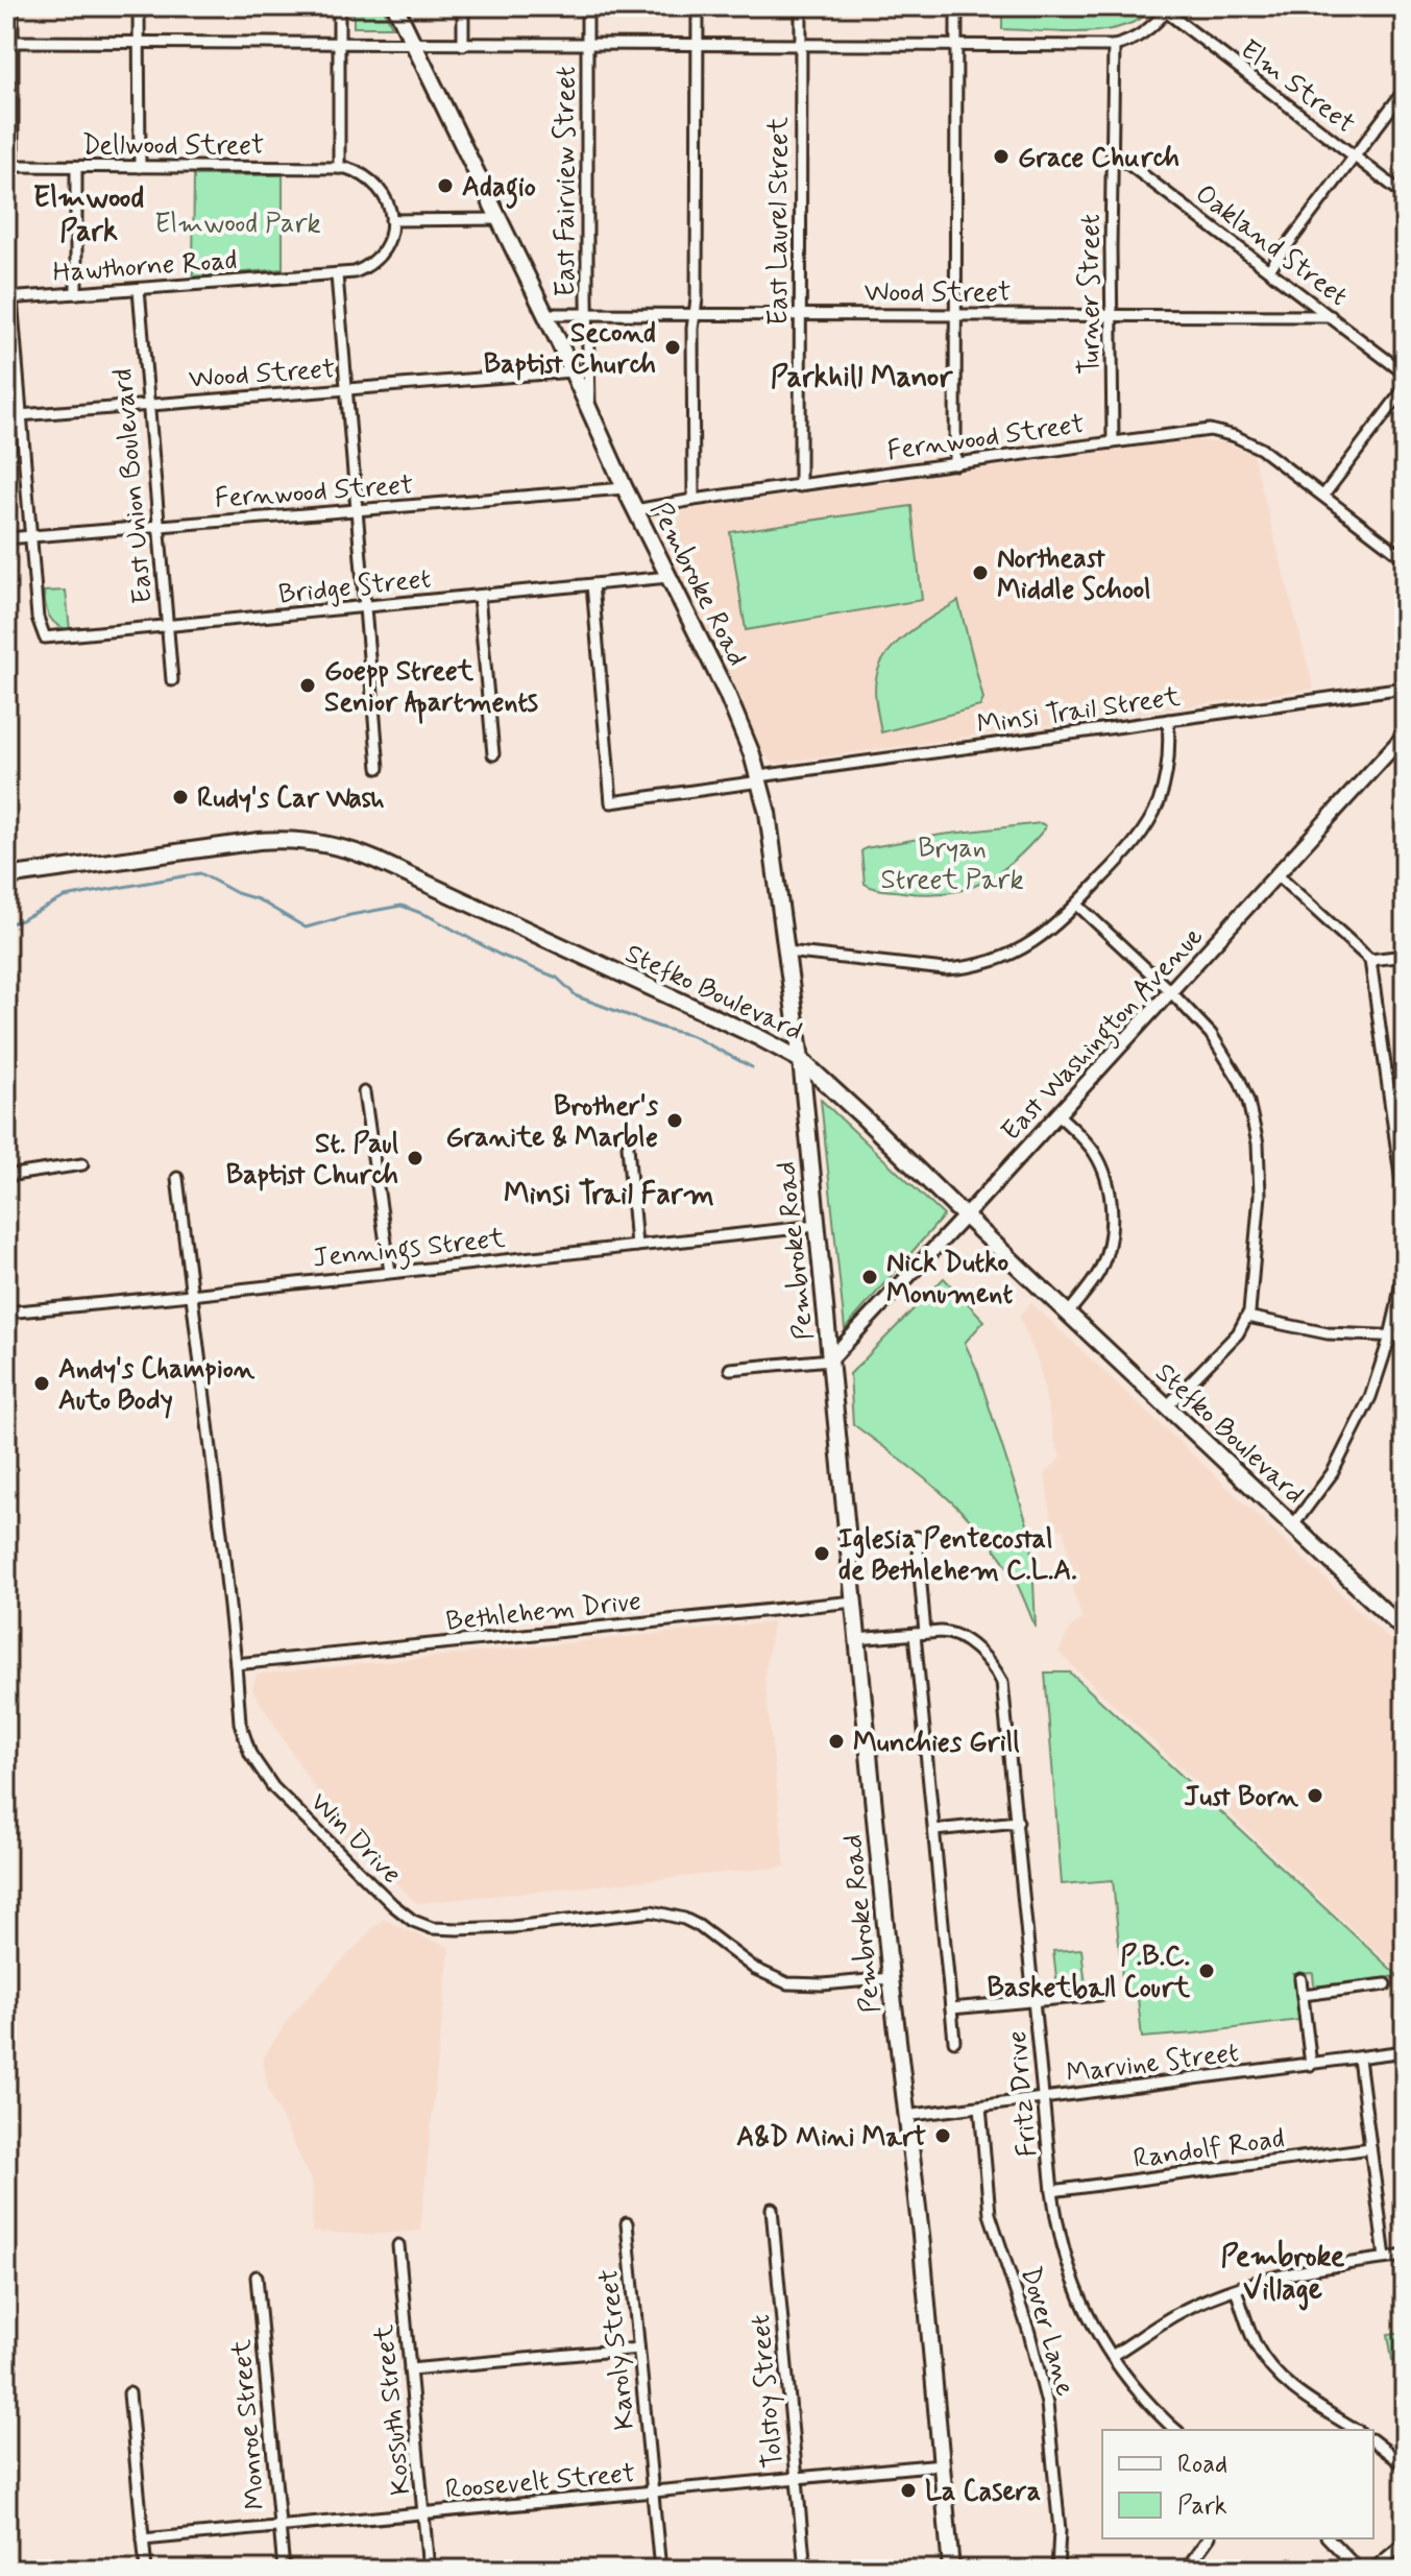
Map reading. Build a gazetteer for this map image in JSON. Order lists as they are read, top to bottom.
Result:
{
  "streets": {
    "main road": ["Pembroke Road", "Stefko Boulevard"],
    "street": [
      "Elm Street",
      "Dellwood Street",
      "East Fairview Street",
      "East Laurel Street",
      "Oakland Street",
      "Hawthorne Road",
      "Wood Street",
      "Turner Street",
      "Fernwood Street",
      "East Union Boulevard",
      "Bridge Street",
      "Minsi Trail Street",
      "East Washington Avenue",
      "Jennings Street",
      "Bethlehem Drive",
      "Win Drive",
      "Marvine Street",
      "Fritz Drive",
      "Randolf Road",
      "Dover Lane",
      "Karoly Street",
      "Tolstoy Street",
      "Kossuth Street",
      "Monroe Street",
      "Roosevelt Street"
    ]
  },
  "crossings": [
    ["East Fairview Street", "Wood Street"],
    ["East Fairview Street", "Pembroke Road"],
    ["East Laurel Street", "Wood Street"],
    ["East Laurel Street", "Fernwood Street"],
    ["Oakland Street", "Wood Street"],
    ["Oakland Street", "Turner Street"],
    ["Hawthorne Road", "East Union Boulevard"],
    ["Wood Street", "Turner Street"],
    ["Wood Street", "East Union Boulevard"],
    ["Wood Street", "Pembroke Road"],
    ["Turner Street", "Fernwood Street"],
    ["Fernwood Street", "East Union Boulevard"],
    ["Fernwood Street", "Pembroke Road"],
    ["Fernwood Street", "Bridge Street"],
    ["East Union Boulevard", "Bridge Street"],
    ["Pembroke Road", "Bridge Street"],
    ["Pembroke Road", "Minsi Trail Street"],
    ["Pembroke Road", "Stefko Boulevard"],
    ["Pembroke Road", "East Washington Avenue"],
    ["Pembroke Road", "Jennings Street"],
    ["Pembroke Road", "Bethlehem Drive"],
    ["Pembroke Road", "Win Drive"],
    ["Pembroke Road", "Marvine Street"],
    ["Pembroke Road", "Fritz Drive"],
    ["Pembroke Road", "Roosevelt Street"],
    ["Bridge Street", "Minsi Trail Street"],
    ["Stefko Boulevard", "East Washington Avenue"],
    ["Jennings Street", "Win Drive"],
    ["Bethlehem Drive", "Win Drive"],
    ["Marvine Street", "Fritz Drive"],
    ["Marvine Street", "Dover Lane"],
    ["Fritz Drive", "Randolf Road"],
    ["Karoly Street", "Roosevelt Street"],
    ["Tolstoy Street", "Roosevelt Street"],
    ["Kossuth Street", "Roosevelt Street"],
    ["Monroe Street", "Roosevelt Street"]
  ],
  "districts": [
    "Elmwood Park",
    "Parkhill Manor",
    "Minsi Trail Farm",
    "Pembroke Village"
  ],
  "parks": ["Elmwood Park", "Bryan Street Park"],
  "places": [
    "Grace Church",
    "Adagio",
    "Second Baptist Church",
    "Northeast Middle School",
    "Goepp Street Senior Apartments",
    "Rudy's Car Wash",
    "Brother's Granite & Marble",
    "St. Paul Baptist Church",
    "Nick Dutko Monument",
    "Andy's Champion Auto Body",
    "Iglesia Pentecostal de Bethlehem C.L.A.",
    "Munchies Grill",
    "Just Born",
    "P.B.C. Basketball Court",
    "A&D Mini Mart",
    "La Casera"
  ],
  "legend": ["Road", "Park"]
}
